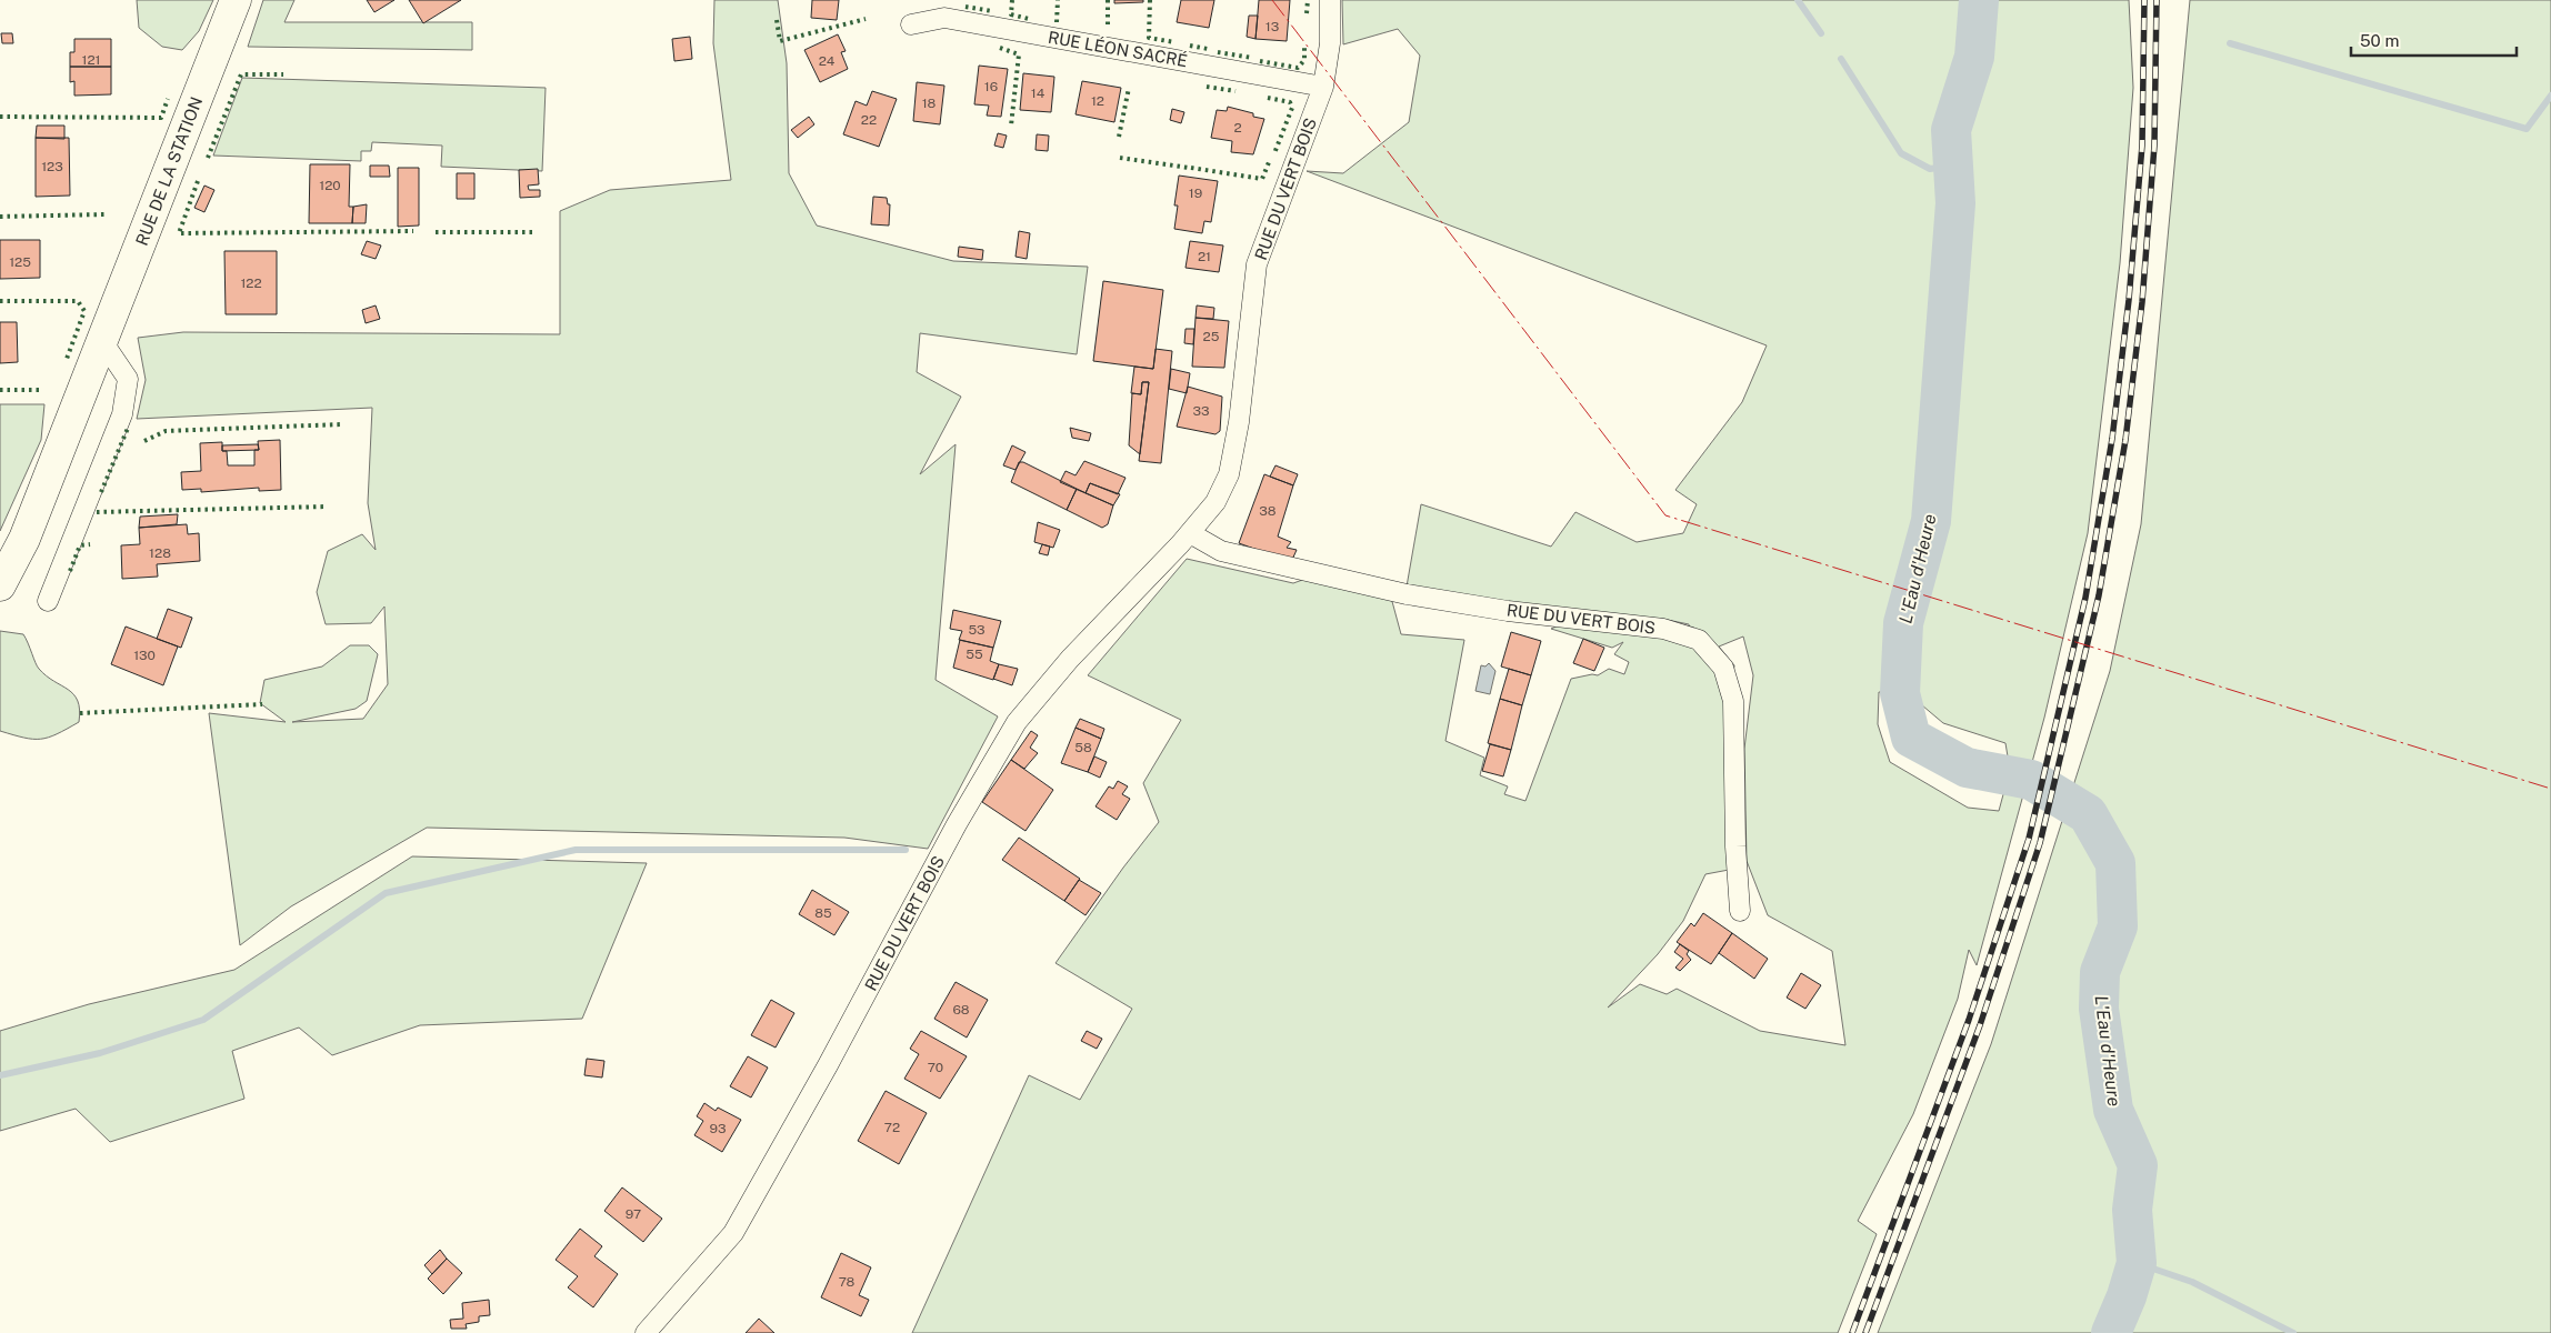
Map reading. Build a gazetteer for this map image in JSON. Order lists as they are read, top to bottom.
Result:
{
  "streets": {
    "main road": ["RUE DE LA STATION"],
    "street": ["RUE LÉON SACRÉ", "RUE DU VERT BOIS"]
  },
  "crossings": [
    ["RUE LÉON SACRÉ", "RUE DU VERT BOIS"]
  ],
  "water": ["L'Eau d'Heure"],
  "house_numbers": [
    "13",
    "121",
    "24",
    "16",
    "14",
    "12",
    "18",
    "22",
    "2",
    "123",
    "120",
    "19",
    "21",
    "125",
    "122",
    "25",
    "33",
    "38",
    "128",
    "53",
    "55",
    "130",
    "58",
    "85",
    "68",
    "70",
    "72",
    "93",
    "97",
    "78"
  ],
  "scale_bar": "50 m"
}
